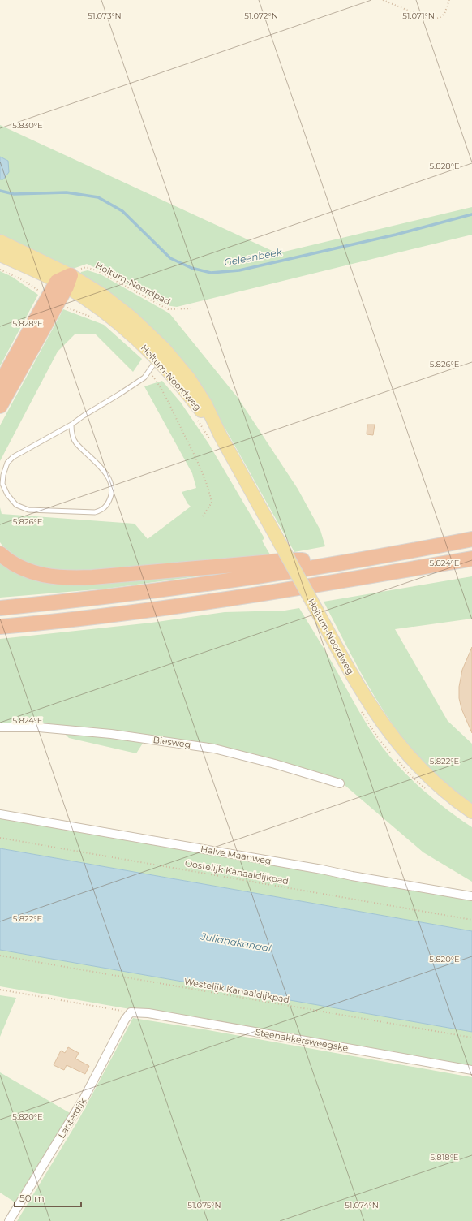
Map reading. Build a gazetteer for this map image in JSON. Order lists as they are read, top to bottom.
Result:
{
  "streets": {
    "main road": ["Holtum-Noordweg"],
    "street": [
      "Biesweg",
      "Halve Maanweg",
      "Steenakkersweegske",
      "Lanterdijk"
    ],
    "path": ["Holtum-Noordpad", "Oostelijk Kanaaldijkpad", "Westelijk Kanaaldijkpad"]
  },
  "crossings": [
    ["Holtum-Noordpad", "Holtum-Noordweg"],
    ["Steenakkersweegske", "Lanterdijk"]
  ],
  "water": ["Geleenbeek", "Julianakanaal"],
  "scale_bar": "50 m",
  "coordinates": [
    "51.073°N",
    "51.072°N",
    "51.071°N",
    "5.830°E",
    "5.828°E",
    "5.826°E",
    "5.824°E",
    "5.822°E",
    "5.820°E",
    "5.818°E",
    "51.075°N",
    "51.074°N"
  ]
}
